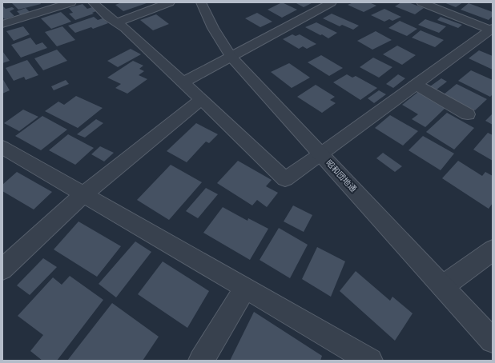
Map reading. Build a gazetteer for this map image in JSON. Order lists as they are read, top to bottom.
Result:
{
  "streets": {
    "street": ["昭和団地通"]
  }
}
